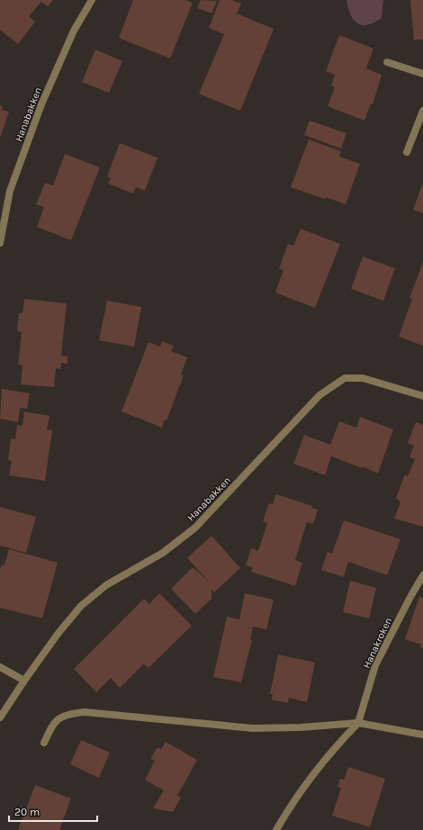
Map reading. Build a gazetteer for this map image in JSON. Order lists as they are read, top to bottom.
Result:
{
  "streets": {
    "street": ["Hanabakken", "Hanakroken"]
  },
  "scale_bar": "20 m"
}
